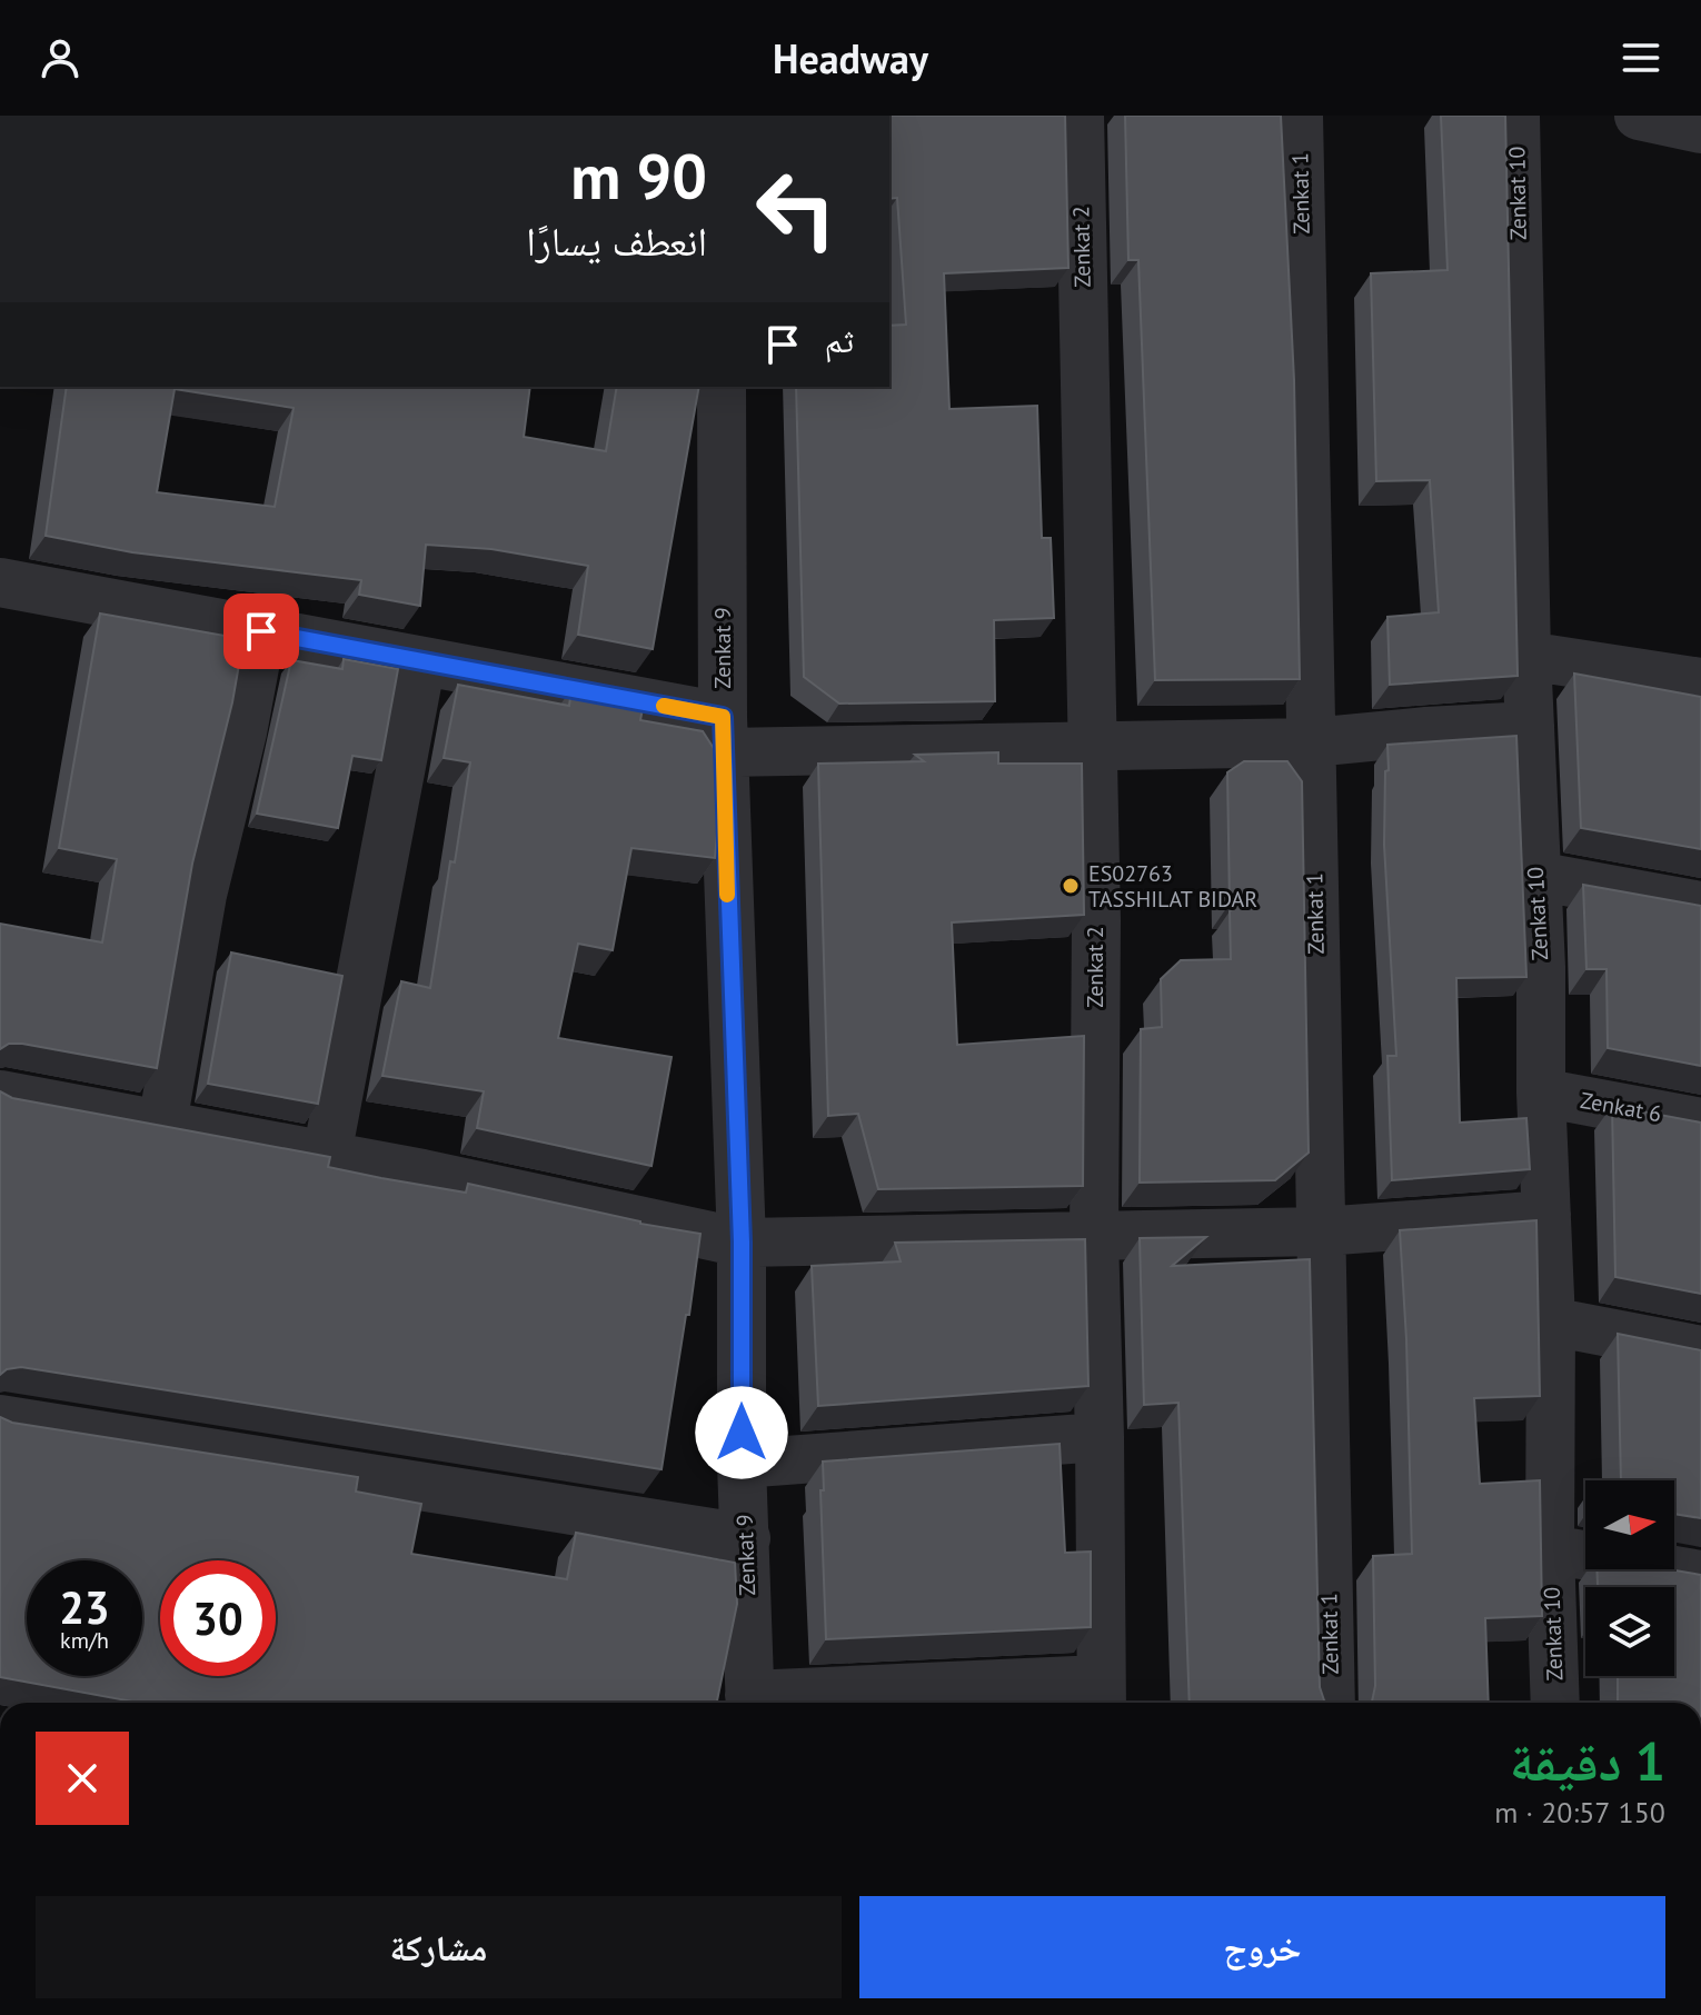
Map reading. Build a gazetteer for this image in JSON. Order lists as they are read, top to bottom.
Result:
{
  "streets": {
    "street": [
      "Zenkat 1",
      "Zenkat 10",
      "Zenkat 2",
      "Zenkat 9",
      "Zenkat 6"
    ]
  },
  "crossings": [
    ["Zenkat 10", "Zenkat 6"]
  ],
  "places": ["ES02763 TASSHILAT BIDAR"],
  "north": "right",
  "page": {
    "header": "Headway",
    "turn": ["90 m", "انعطف يسارًا"],
    "then": "ثم",
    "speed": "23 km/h",
    "limit": "30",
    "heading": ["1 دقيقة", "150 m · 20:57"],
    "buttons": ["خروج", "مشاركة"]
  }
}
